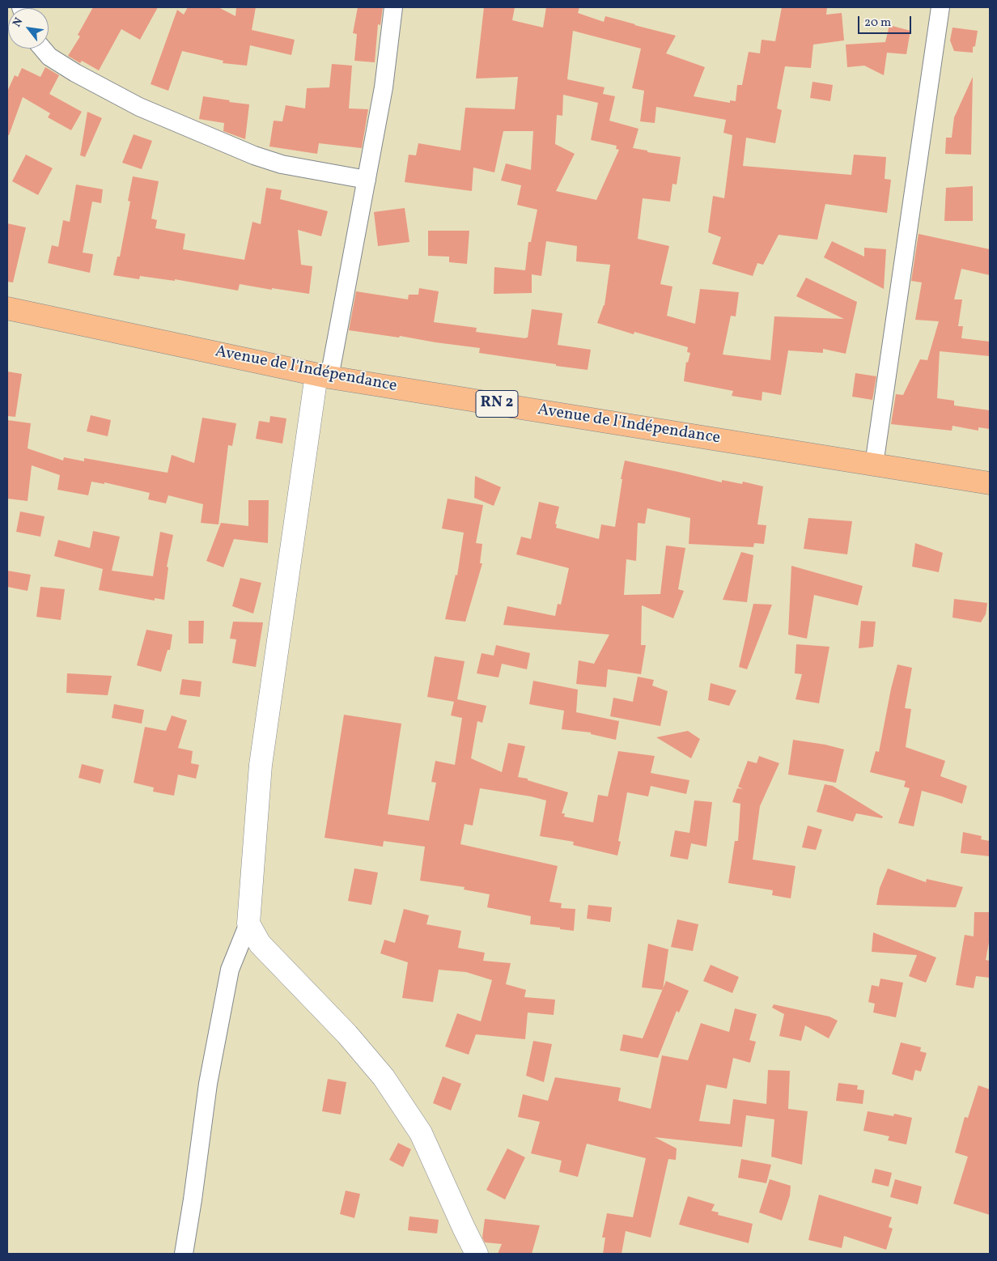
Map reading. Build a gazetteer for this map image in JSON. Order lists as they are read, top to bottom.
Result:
{
  "streets": {
    "main road": ["Avenue de l'Indépendance", "RN 2"]
  },
  "scale_bar": "20 m",
  "north": "top left"
}
